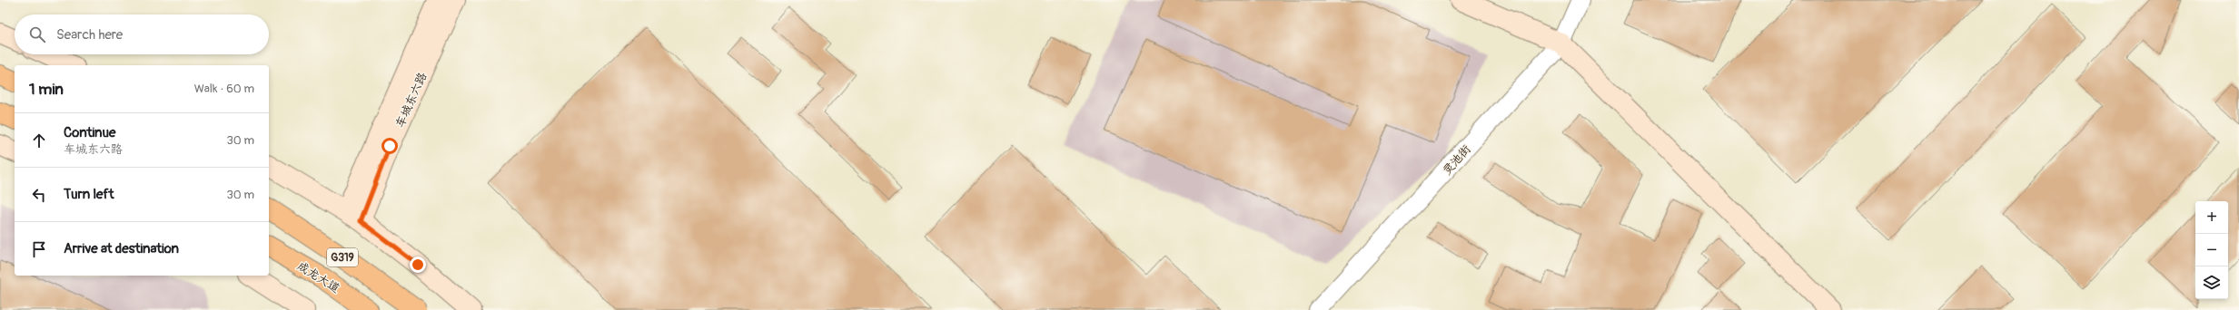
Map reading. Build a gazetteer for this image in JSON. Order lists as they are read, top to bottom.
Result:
{
  "streets": {
    "highway": ["G319", "成龙大道"],
    "street": ["车城东六路", "灵池街"]
  },
  "page": {
    "search": "Search here",
    "heading": ["1 min", "Walk · 60 m"],
    "list": [
      ["Continue", "车城东六路", "30 m"],
      ["Turn left", "30 m"],
      "Arrive at destination"
    ],
    "map_buttons": ["+", "−"]
  }
}
